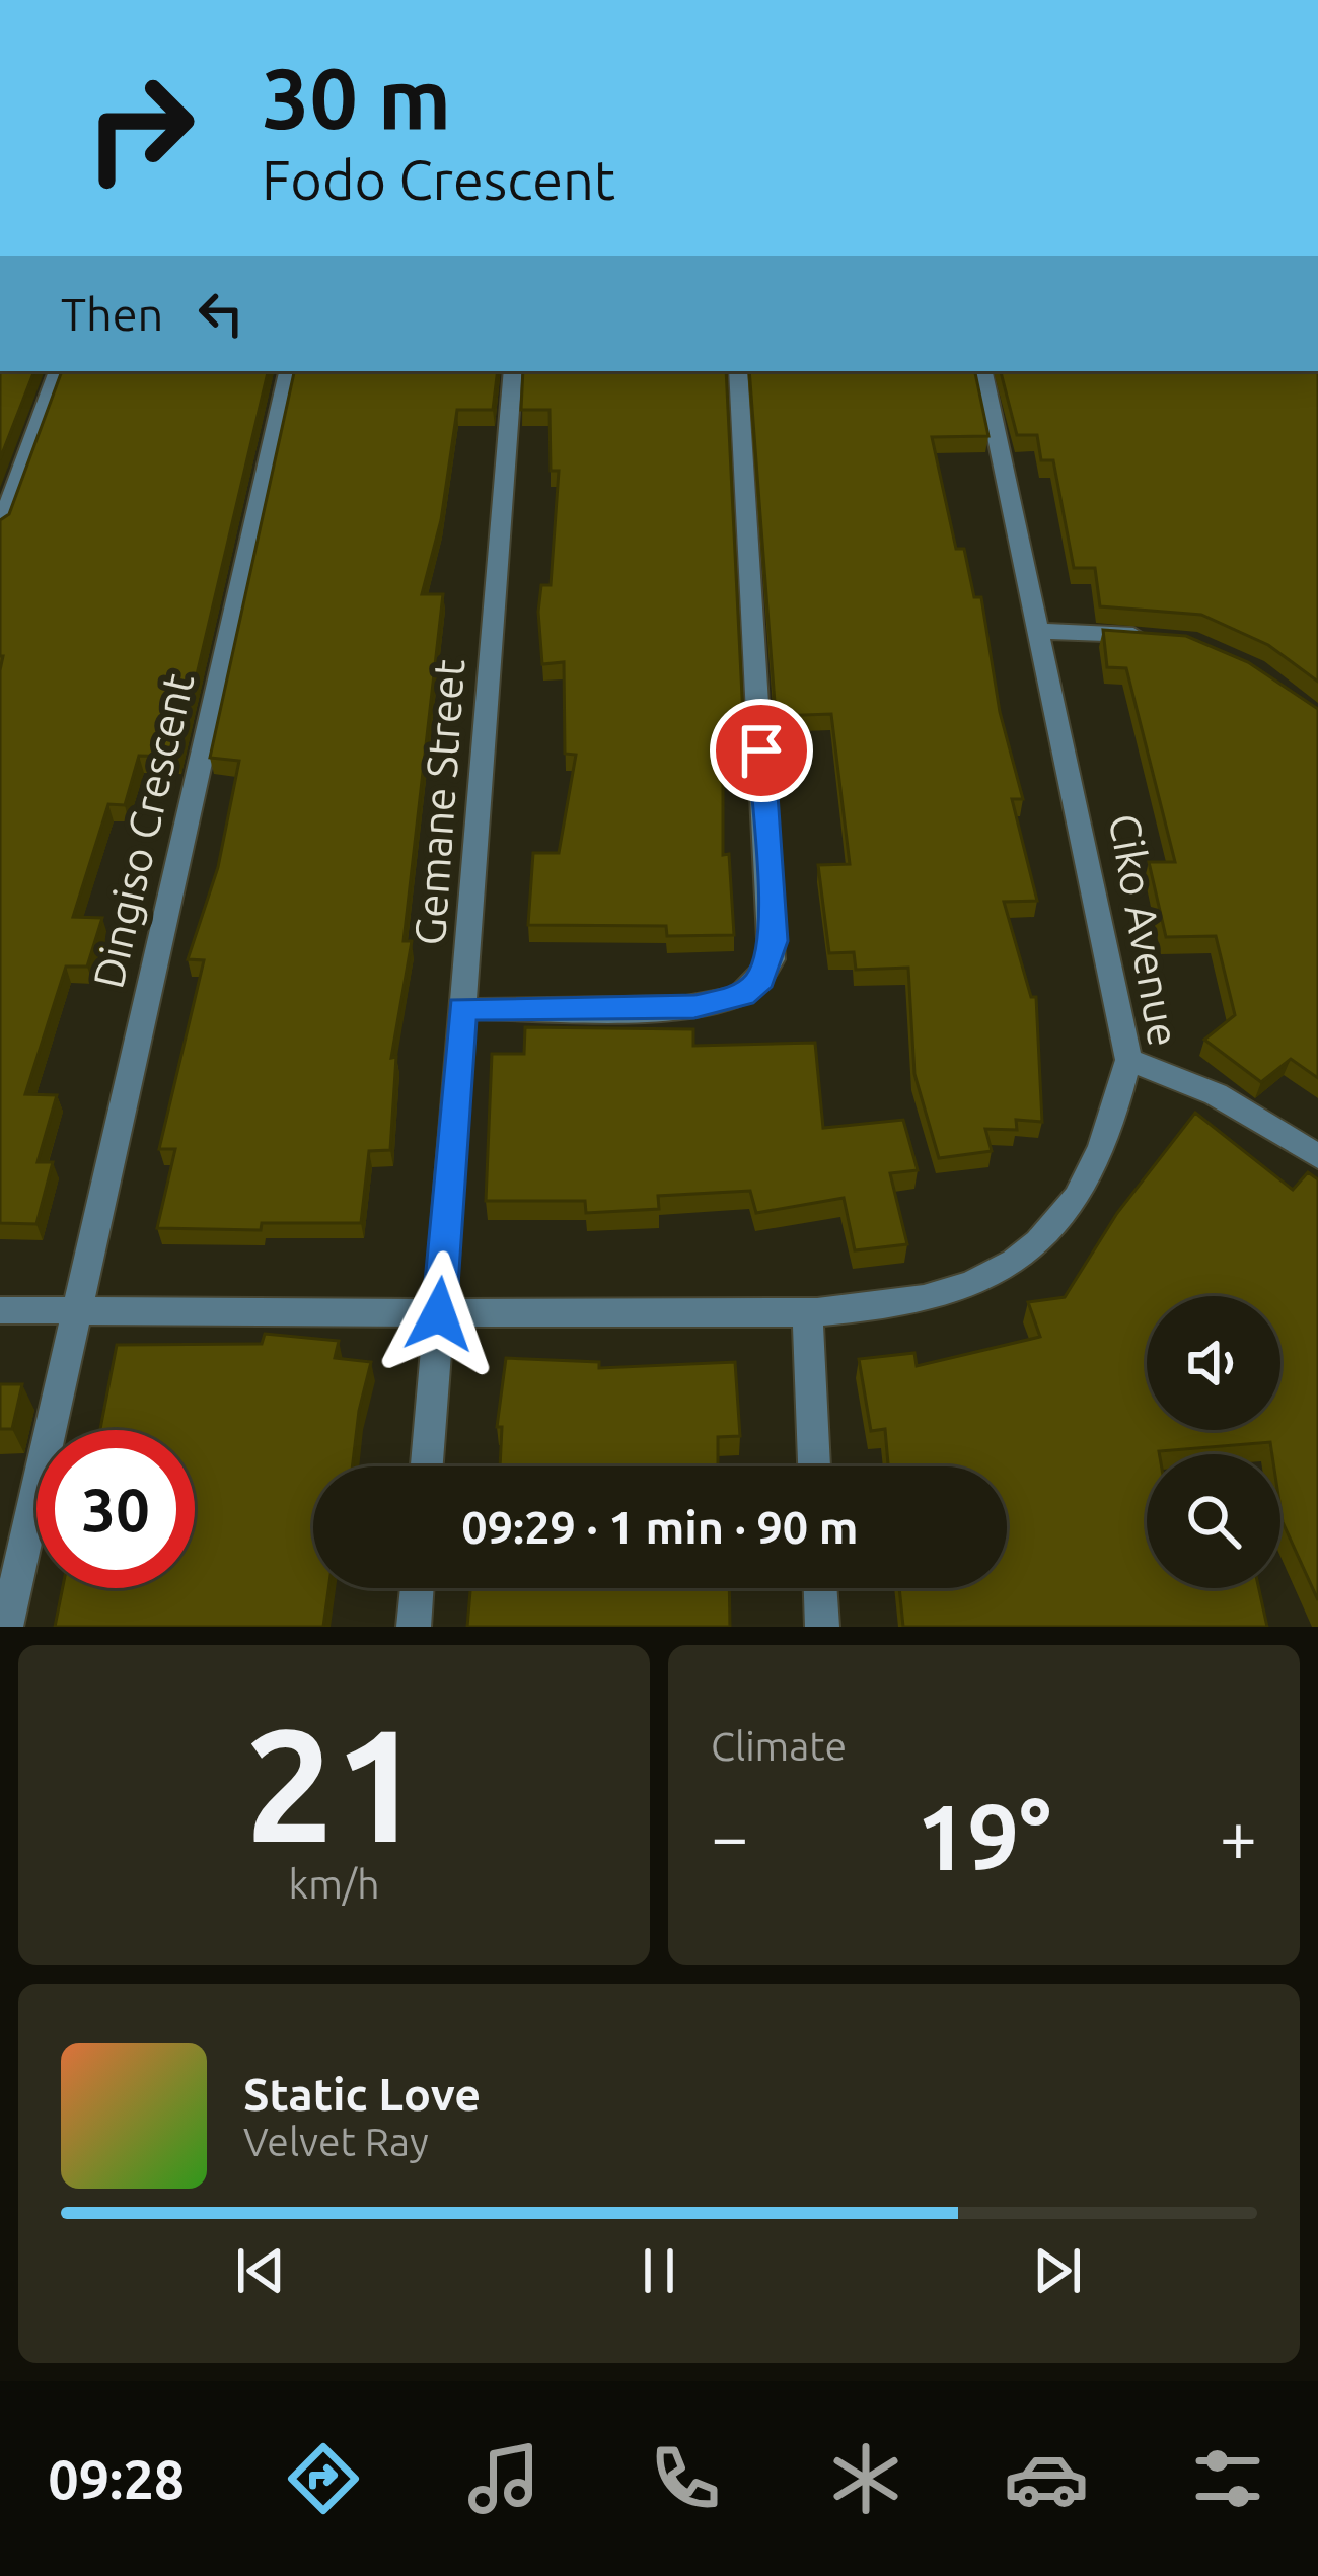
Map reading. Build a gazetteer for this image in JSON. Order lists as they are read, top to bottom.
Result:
{
  "streets": {
    "street": ["Gemane Street", "Dingiso Crescent", "Ciko Avenue"]
  },
  "crossings": [
    ["Gemane Street", "Ciko Avenue"],
    ["Dingiso Crescent", "Ciko Avenue"]
  ],
  "page": {
    "turn": ["30 m", "Fodo Crescent"],
    "then": "Then",
    "limit": "30",
    "trip": "09:29 · 1 min · 90 m",
    "tile": [
      ["21", "km/h"],
      "Climate"
    ],
    "heat": ["−", "19°", "+"],
    "song": ["Static Love", "Velvet Ray"],
    "tabs": "09:28"
  }
}
